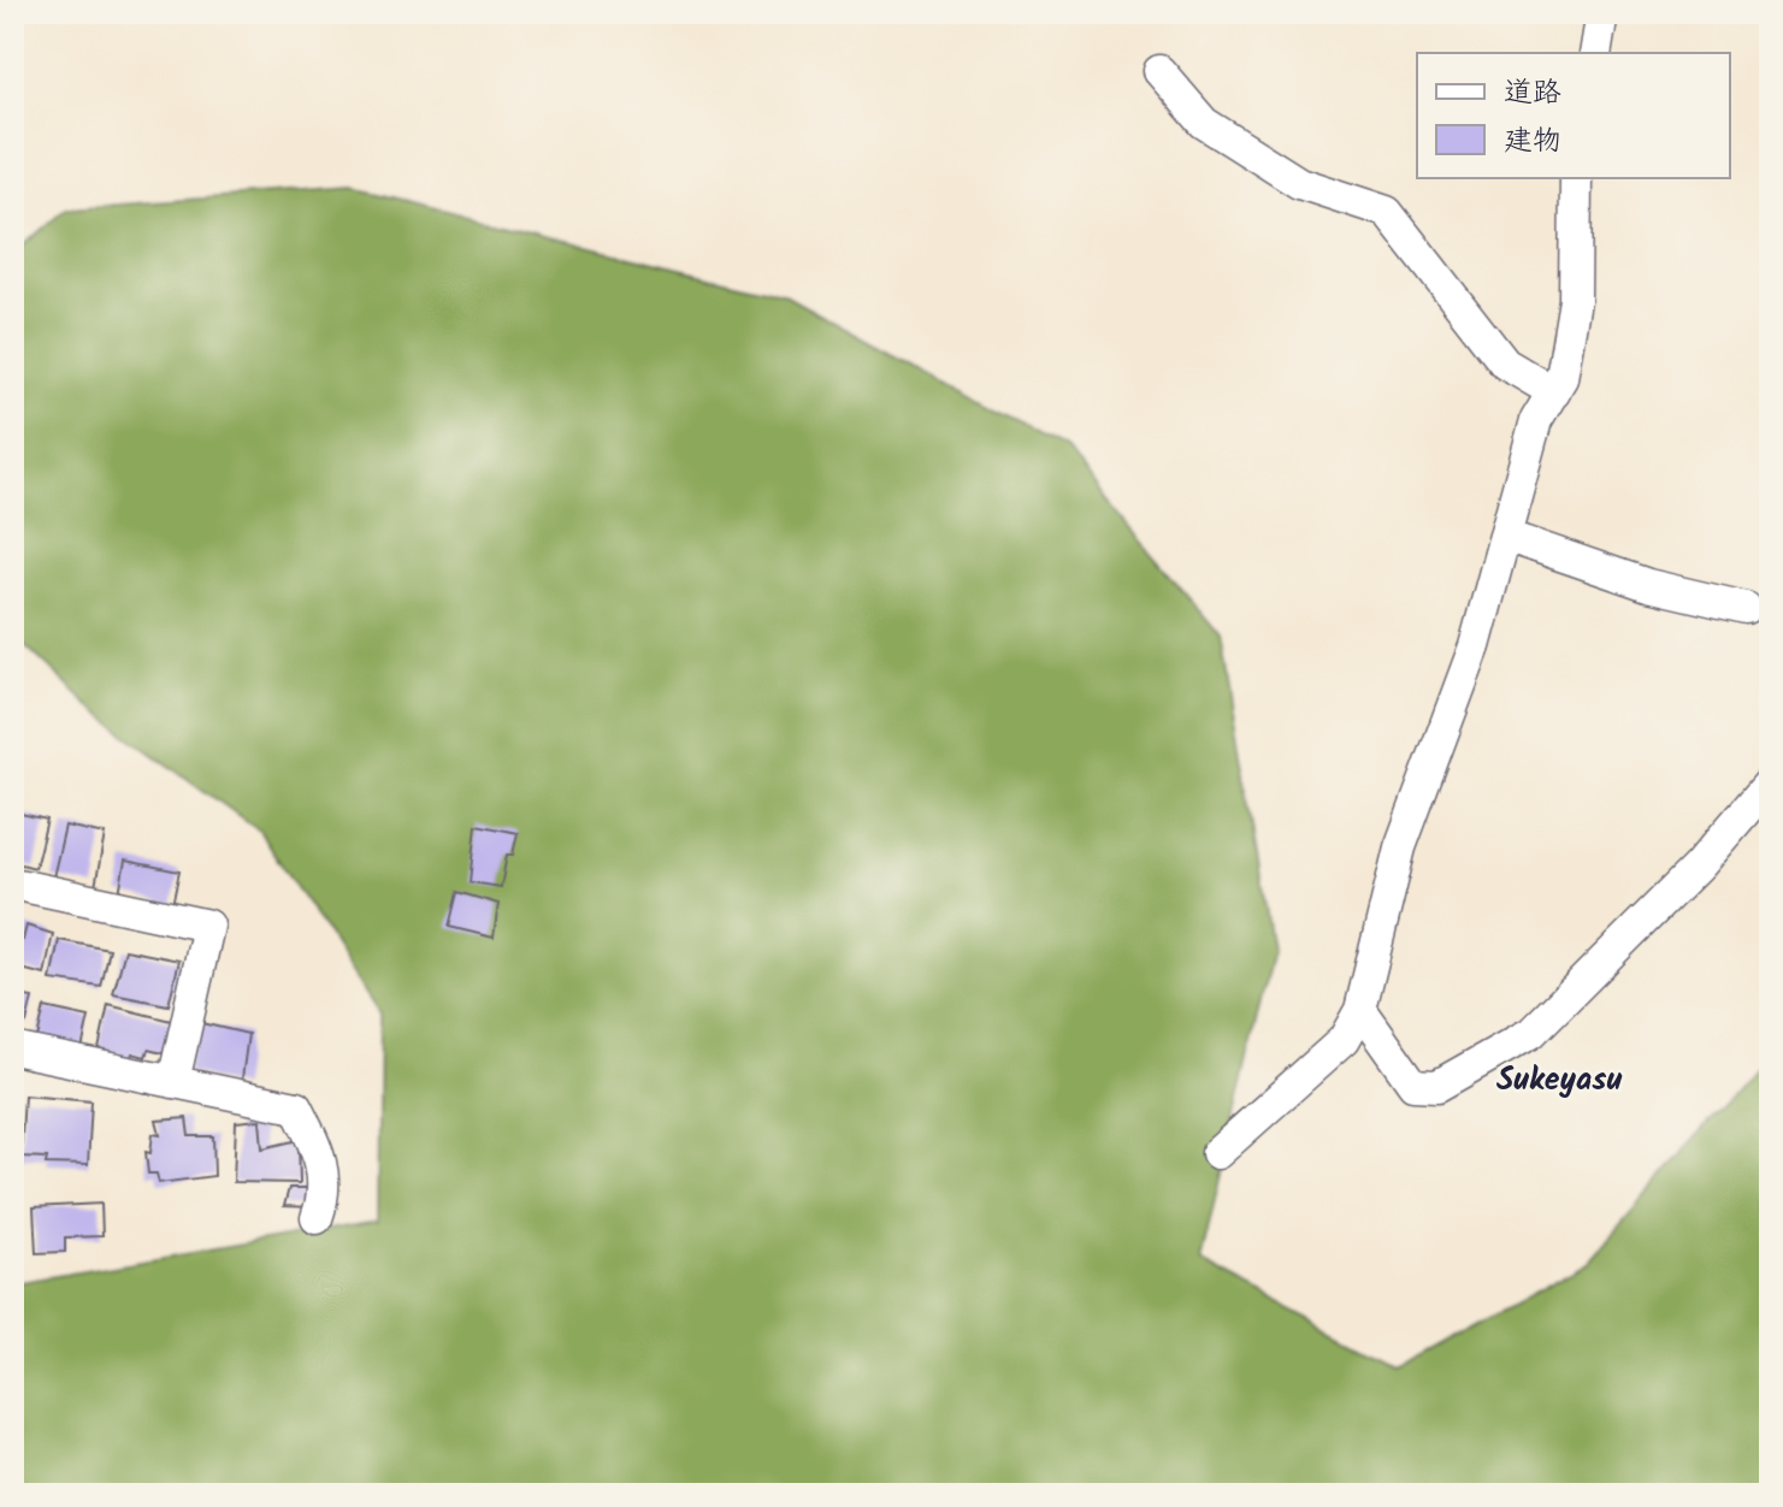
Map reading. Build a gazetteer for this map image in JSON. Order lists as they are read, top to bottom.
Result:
{
  "districts": ["Sukeyasu"],
  "legend": ["道路", "建物"]
}
